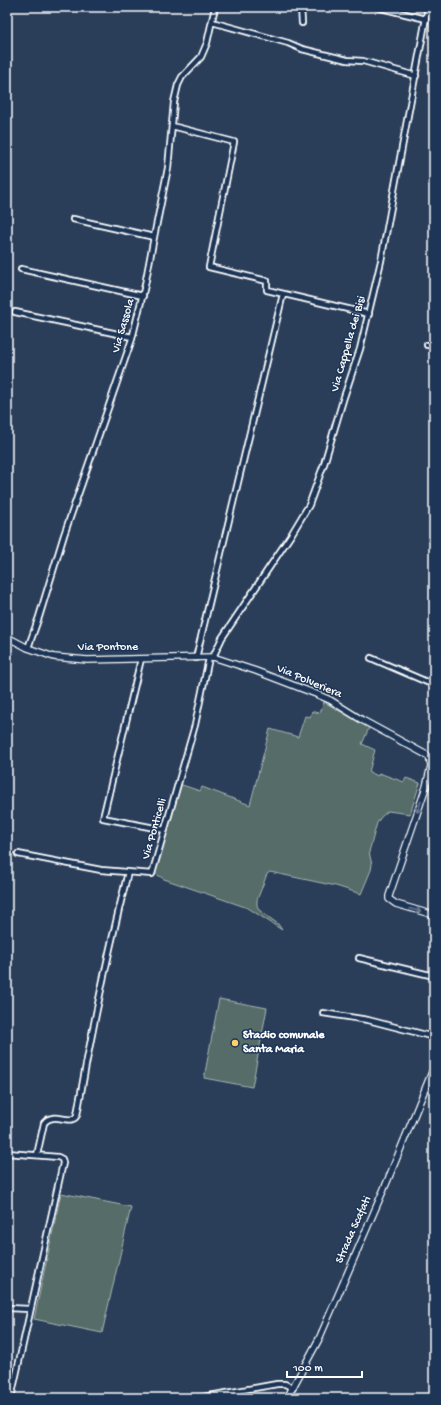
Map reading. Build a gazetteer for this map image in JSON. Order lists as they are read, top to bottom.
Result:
{
  "streets": {
    "street": [
      "Via Sassola",
      "Via Cappella dei Bisi",
      "Via Pontone",
      "Via Polveriera",
      "Via Ponticelli",
      "Strada Scafati"
    ]
  },
  "crossings": [
    ["Via Sassola", "Via Pontone"],
    ["Via Cappella dei Bisi", "Via Pontone"],
    ["Via Cappella dei Bisi", "Via Polveriera"],
    ["Via Cappella dei Bisi", "Via Ponticelli"],
    ["Via Pontone", "Via Polveriera"],
    ["Via Pontone", "Via Ponticelli"],
    ["Via Polveriera", "Via Ponticelli"]
  ],
  "places": ["Stadio comunale Santa Maria"],
  "scale_bar": "100 m"
}
